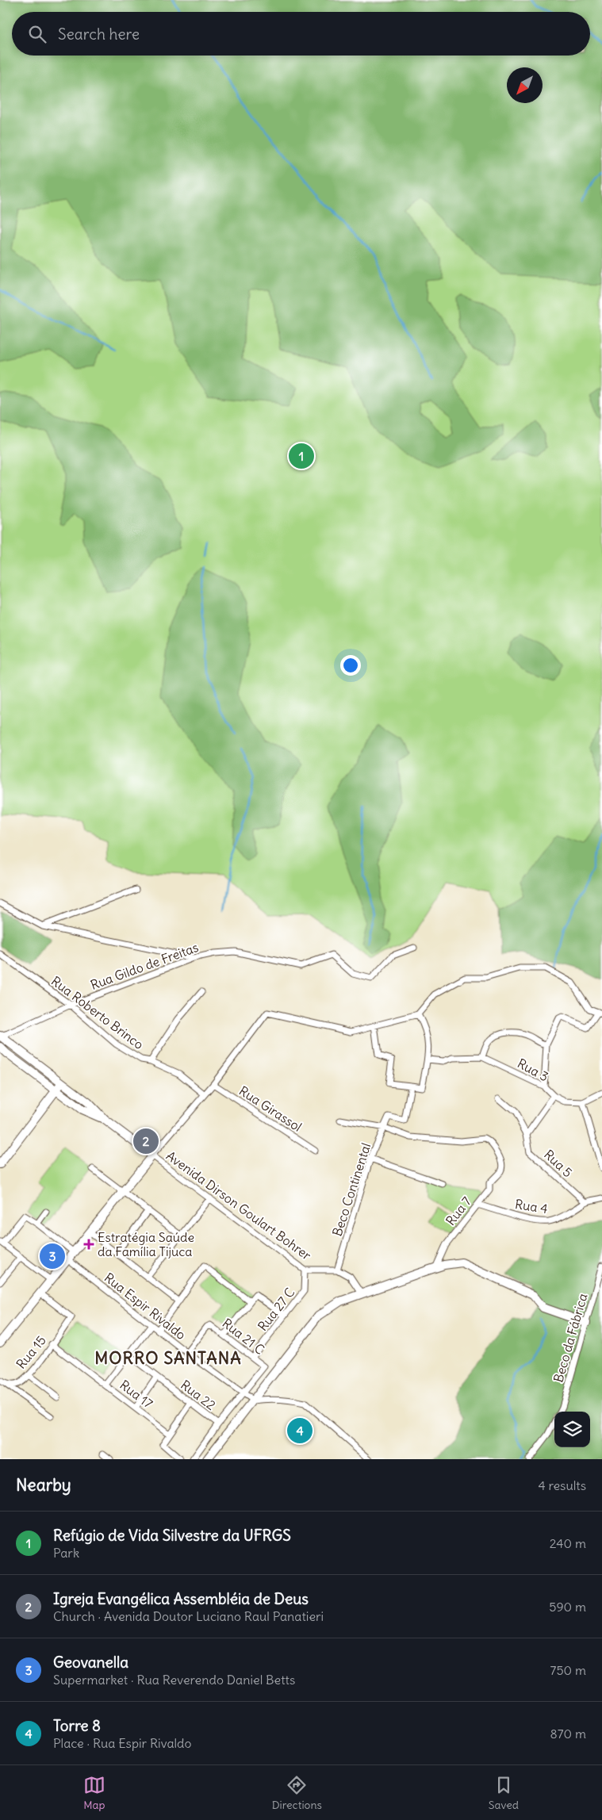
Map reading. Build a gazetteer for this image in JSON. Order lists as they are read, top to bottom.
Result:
{
  "streets": {
    "street": [
      "Rua Gildo de Freitas",
      "Rua Roberto Brinco",
      "Rua 3",
      "Rua Girassol",
      "Rua 5",
      "Beco Continental",
      "Avenida Dirson Goulart Bohrer",
      "Rua 4",
      "Rua 7",
      "Rua Espir Rivaldo",
      "Rua 27 C",
      "Rua 21 C",
      "Beco da Fábrica",
      "Rua 15",
      "Rua 17",
      "Rua 22"
    ]
  },
  "crossings": [
    ["Rua Gildo de Freitas", "Rua Roberto Brinco"],
    ["Rua 5", "Rua 4"],
    ["Beco Continental", "Avenida Dirson Goulart Bohrer"],
    ["Beco Continental", "Rua 7"],
    ["Avenida Dirson Goulart Bohrer", "Rua 27 C"],
    ["Rua 4", "Rua 7"],
    ["Rua Espir Rivaldo", "Rua 21 C"],
    ["Rua 27 C", "Rua 21 C"],
    ["Rua 15", "Rua 17"]
  ],
  "districts": ["MORRO SANTANA"],
  "places": {
    "health": ["Estratégia Saúde da Família Tijuca"]
  },
  "north": "bottom left",
  "page": {
    "search": "Search here",
    "pins": [
      "1",
      "2",
      "3",
      "4"
    ],
    "heading": ["Nearby", "4 results"],
    "list": [
      {
        "mark": "1",
        "name": "Refúgio de Vida Silvestre da UFRGS",
        "note": "Park",
        "value": "240 m"
      },
      {
        "mark": "2",
        "name": "Igreja Evangélica Assembléia de Deus",
        "note": "Church · Avenida Doutor Luciano Raul Panatieri",
        "value": "590 m"
      },
      {
        "mark": "3",
        "name": "Geovanella",
        "note": "Supermarket · Rua Reverendo Daniel Betts",
        "value": "750 m"
      },
      {
        "mark": "4",
        "name": "Torre 8",
        "note": "Place · Rua Espir Rivaldo",
        "value": "870 m"
      }
    ],
    "nav": ["Map", "Directions", "Saved"]
  }
}
